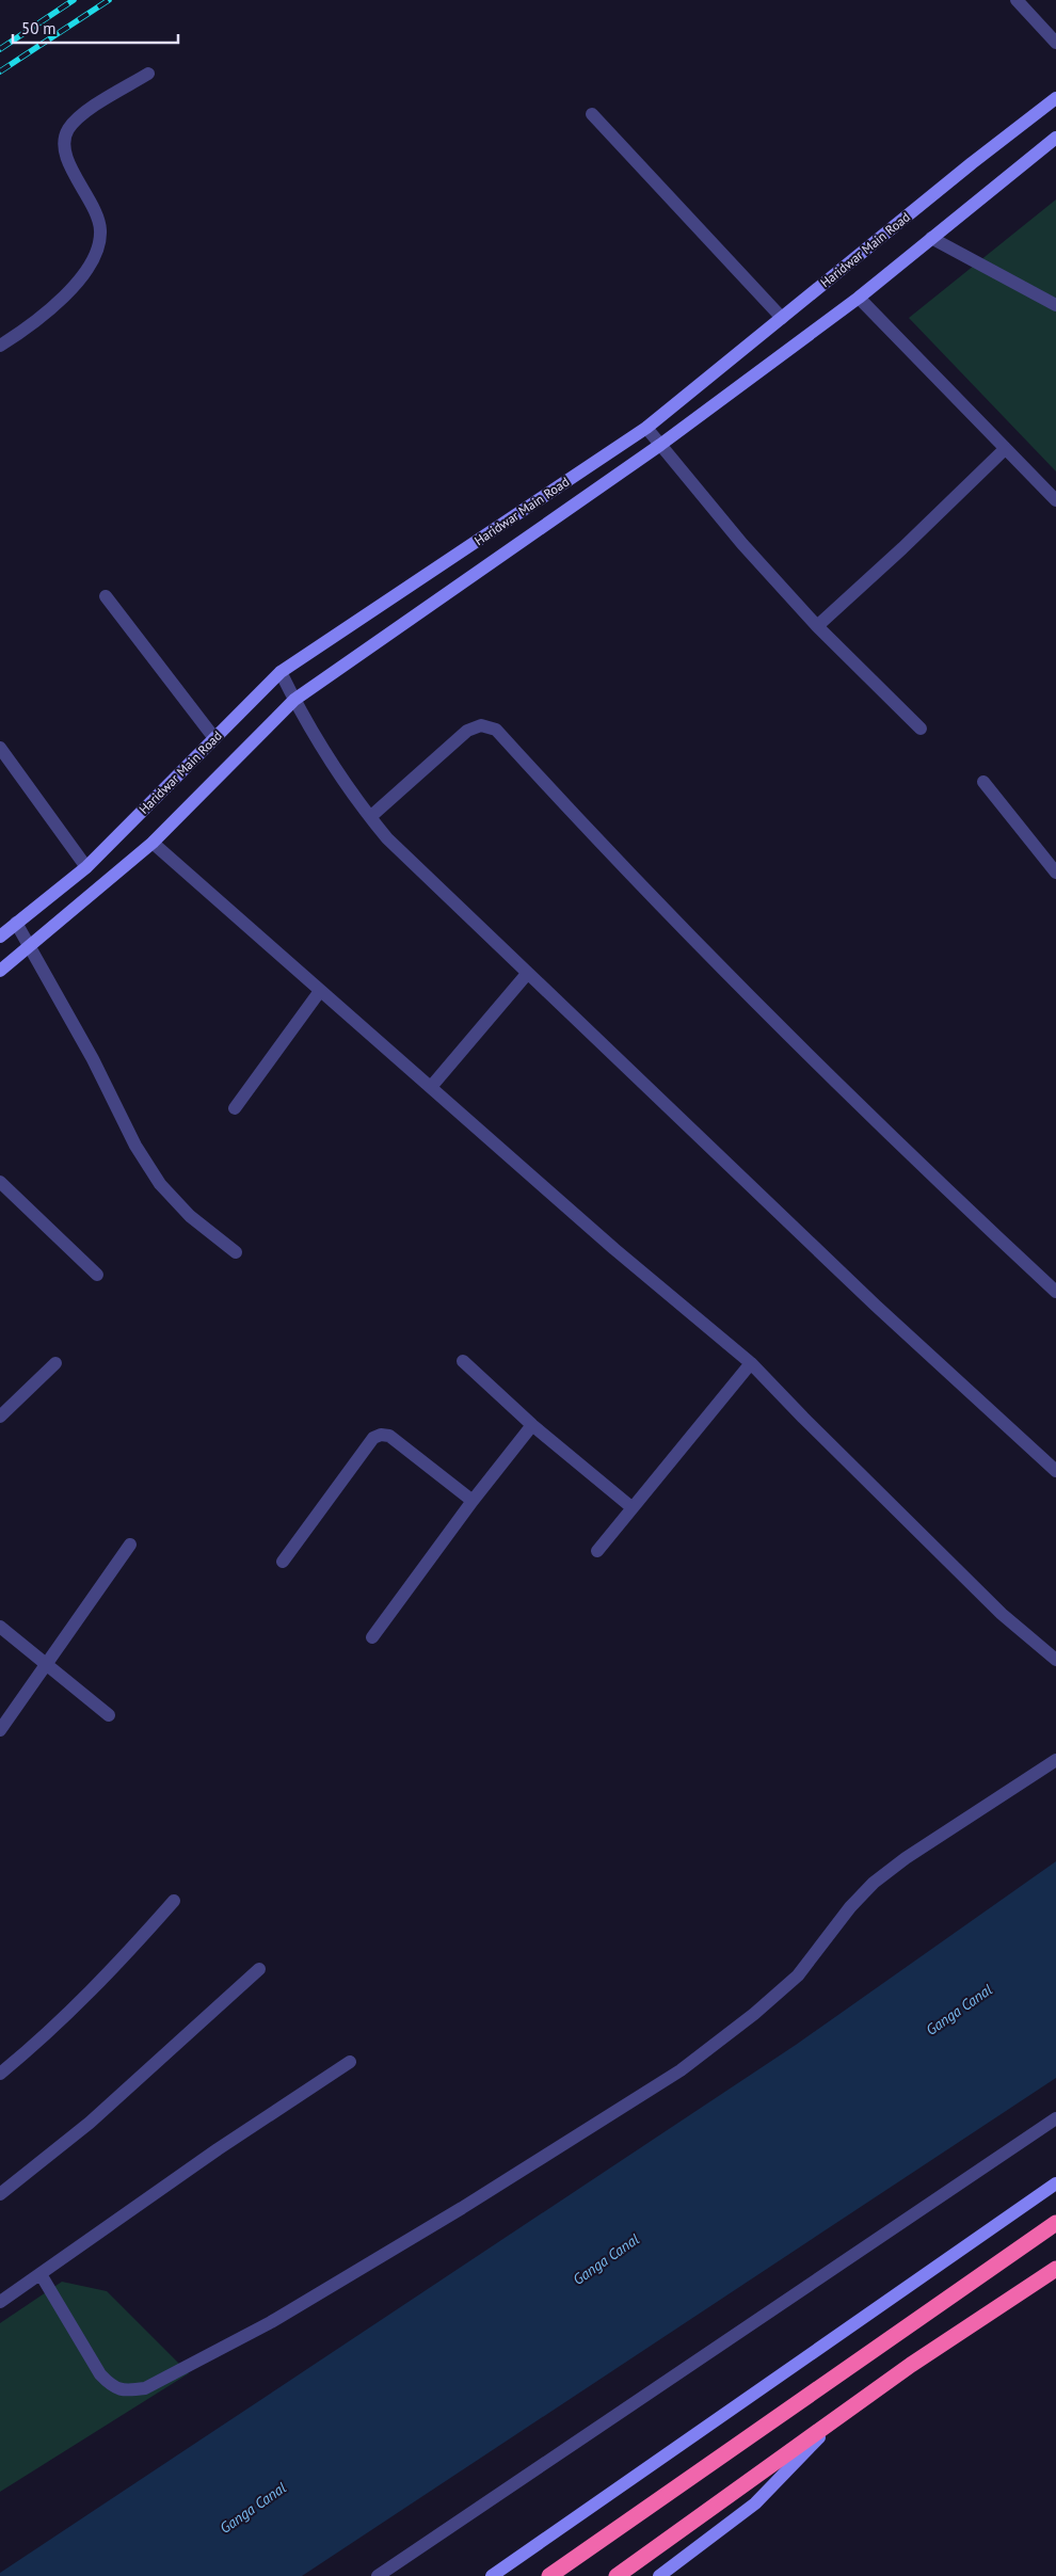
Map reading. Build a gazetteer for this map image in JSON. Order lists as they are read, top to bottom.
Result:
{
  "streets": {
    "main road": ["Haridwar Main Road"]
  },
  "water": ["Ganga Canal"],
  "scale_bar": "50 m"
}
